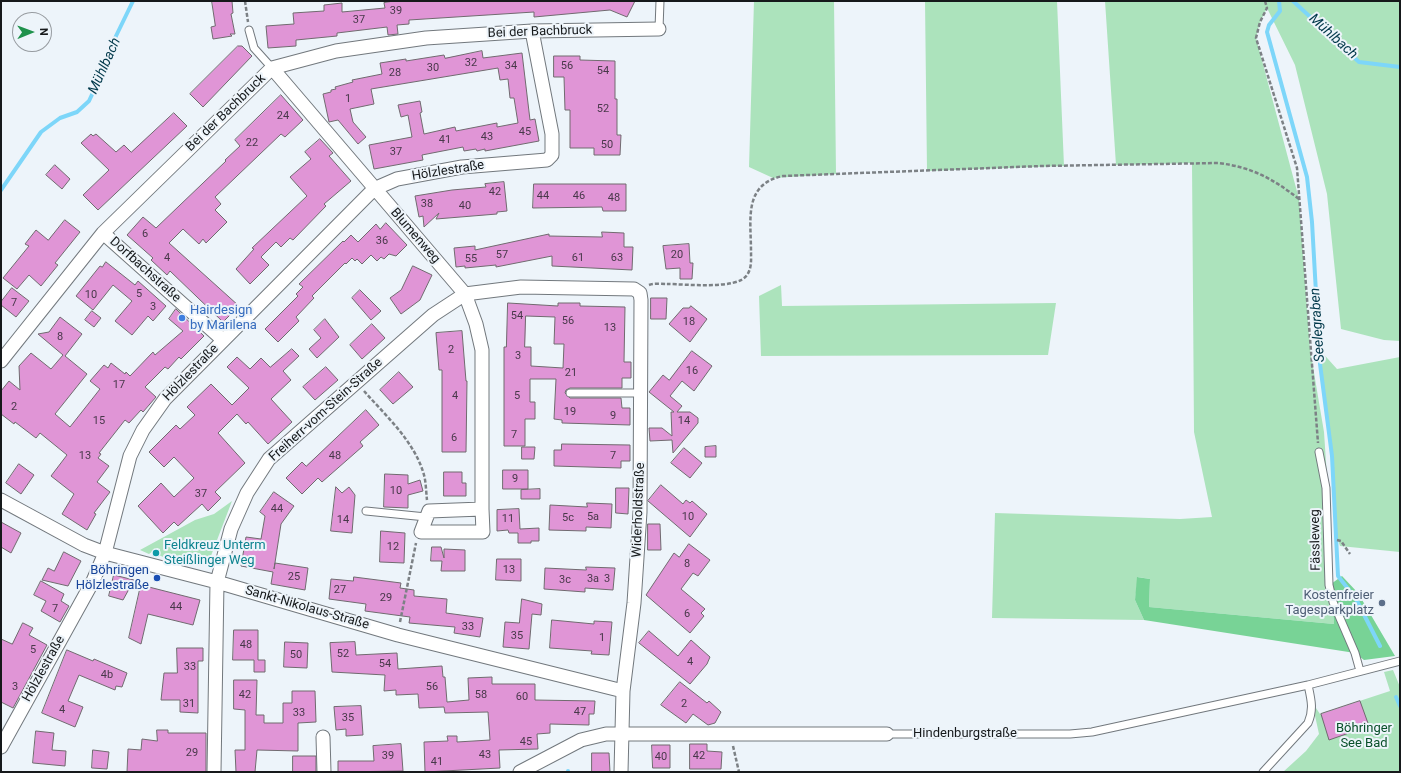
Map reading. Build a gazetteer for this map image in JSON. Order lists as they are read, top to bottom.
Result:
{
  "streets": {
    "street": [
      "Bei der Bachbruck",
      "Hölzlestraße",
      "Blumenweg",
      "Dorfbachstraße",
      "Freiherr-vom-Stein-Straße",
      "Widerholdstraße",
      "Sankt-Nikolaus-Straße",
      "Hindenburgstraße"
    ],
    "lane": ["Fässleweg"]
  },
  "crossings": [
    ["Bei der Bachbruck", "Hölzlestraße"],
    ["Bei der Bachbruck", "Blumenweg"],
    ["Bei der Bachbruck", "Dorfbachstraße"],
    ["Hölzlestraße", "Blumenweg"],
    ["Hölzlestraße", "Dorfbachstraße"],
    ["Hölzlestraße", "Sankt-Nikolaus-Straße"],
    ["Blumenweg", "Freiherr-vom-Stein-Straße"],
    ["Freiherr-vom-Stein-Straße", "Widerholdstraße"],
    ["Freiherr-vom-Stein-Straße", "Sankt-Nikolaus-Straße"],
    ["Widerholdstraße", "Sankt-Nikolaus-Straße"],
    ["Widerholdstraße", "Hindenburgstraße"],
    ["Fässleweg", "Hindenburgstraße"]
  ],
  "water": ["Mühlbach", "Seelegraben"],
  "parks": ["Böhringer See Bad"],
  "places": [
    "Hairdesign by Marilena",
    "Feldkreuz Unterm Steißlinger Weg",
    "Böhringen Hölzlestraße",
    "Kostenfreier Tagesparkplatz"
  ],
  "house_numbers": [
    "39",
    "37",
    "32",
    "34",
    "56",
    "30",
    "54",
    "28",
    "1",
    "52",
    "24",
    "45",
    "43",
    "41",
    "22",
    "50",
    "37",
    "42",
    "44",
    "46",
    "48",
    "38",
    "40",
    "6",
    "36",
    "57",
    "20",
    "4",
    "61",
    "63",
    "55",
    "5",
    "10",
    "7",
    "3",
    "54",
    "56",
    "18",
    "13",
    "8",
    "2",
    "3",
    "16",
    "21",
    "17",
    "4",
    "5",
    "2",
    "19",
    "9",
    "15",
    "14",
    "7",
    "6",
    "13",
    "48",
    "7",
    "9",
    "10",
    "37",
    "44",
    "5a",
    "10",
    "5c",
    "11",
    "14",
    "12",
    "8",
    "13",
    "25",
    "3a",
    "3",
    "3c",
    "27",
    "29",
    "44",
    "7",
    "6",
    "33",
    "35",
    "1",
    "48",
    "5",
    "52",
    "50",
    "4",
    "54",
    "33",
    "4b",
    "3",
    "56",
    "42",
    "58",
    "60",
    "31",
    "2",
    "4",
    "47",
    "33",
    "35",
    "45",
    "29",
    "43",
    "39",
    "42",
    "40",
    "41"
  ],
  "north": "right"
}
